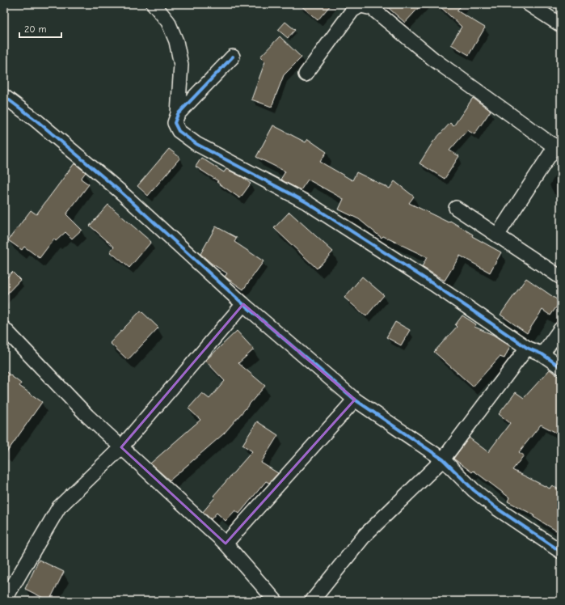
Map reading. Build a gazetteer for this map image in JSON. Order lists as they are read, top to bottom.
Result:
{
  "scale_bar": "20 m"
}
